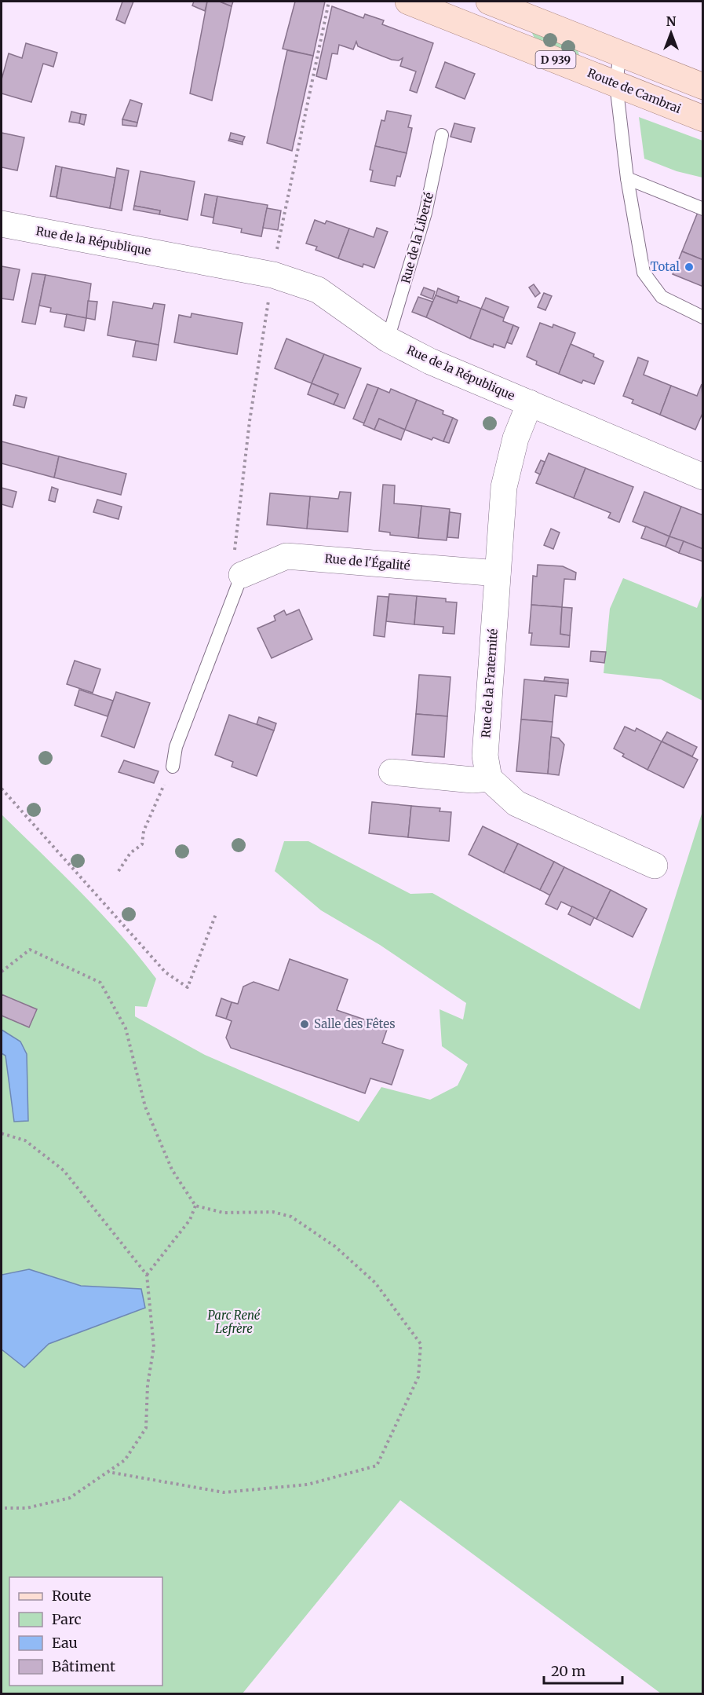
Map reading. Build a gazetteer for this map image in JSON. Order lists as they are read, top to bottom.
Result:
{
  "streets": {
    "main road": ["D 939", "Route de Cambrai"],
    "street": ["Rue de la République", "Rue de l'Égalité", "Rue de la Fraternité"],
    "lane": ["Rue de la Liberté"]
  },
  "crossings": [
    ["Rue de la Liberté", "Rue de la République"],
    ["Rue de la République", "Rue de la Fraternité"],
    ["Rue de l'Égalité", "Rue de la Fraternité"]
  ],
  "parks": ["Parc René Lefrère"],
  "places": ["Total", "Salle des Fêtes"],
  "legend": [
    "Route",
    "Parc",
    "Eau",
    "Bâtiment"
  ],
  "scale_bar": "20 m",
  "north": "top"
}
